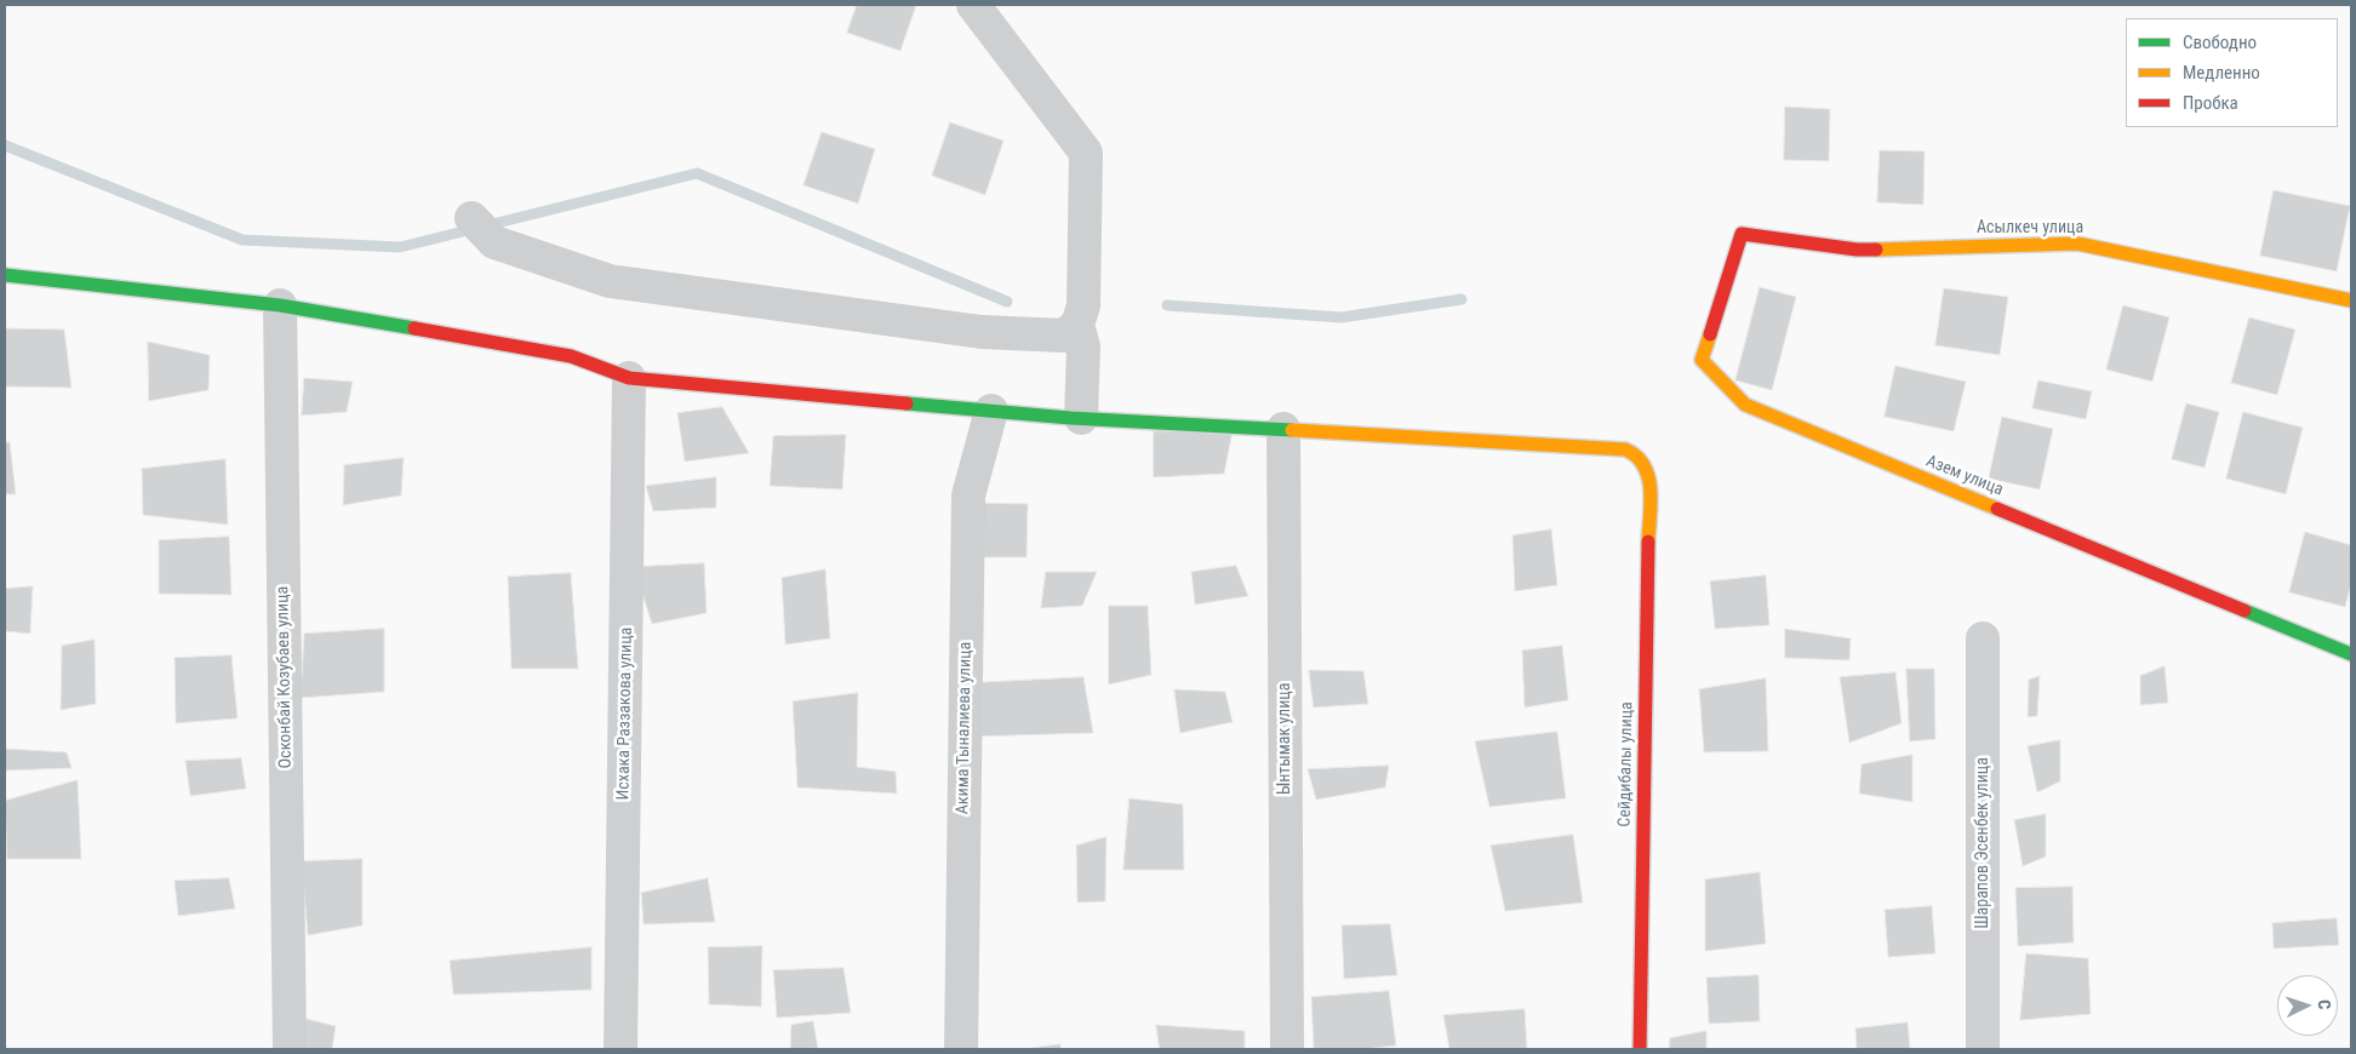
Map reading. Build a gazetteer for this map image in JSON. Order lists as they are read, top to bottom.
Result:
{
  "streets": {
    "street": [
      "Асылкеч улица",
      "Азем улица",
      "Осконбай Козубаев улица",
      "Исхака Раззакова улица",
      "Акима Тыналиева улица",
      "Ынтымак улица",
      "Сейдибалы улица",
      "Шарапов Эсенбек улица"
    ]
  },
  "crossings": [
    ["Асылкеч улица", "Азем улица"],
    ["Ынтымак улица", "Сейдибалы улица"]
  ],
  "legend": ["Свободно", "Медленно", "Пробка"],
  "north": "right"
}
